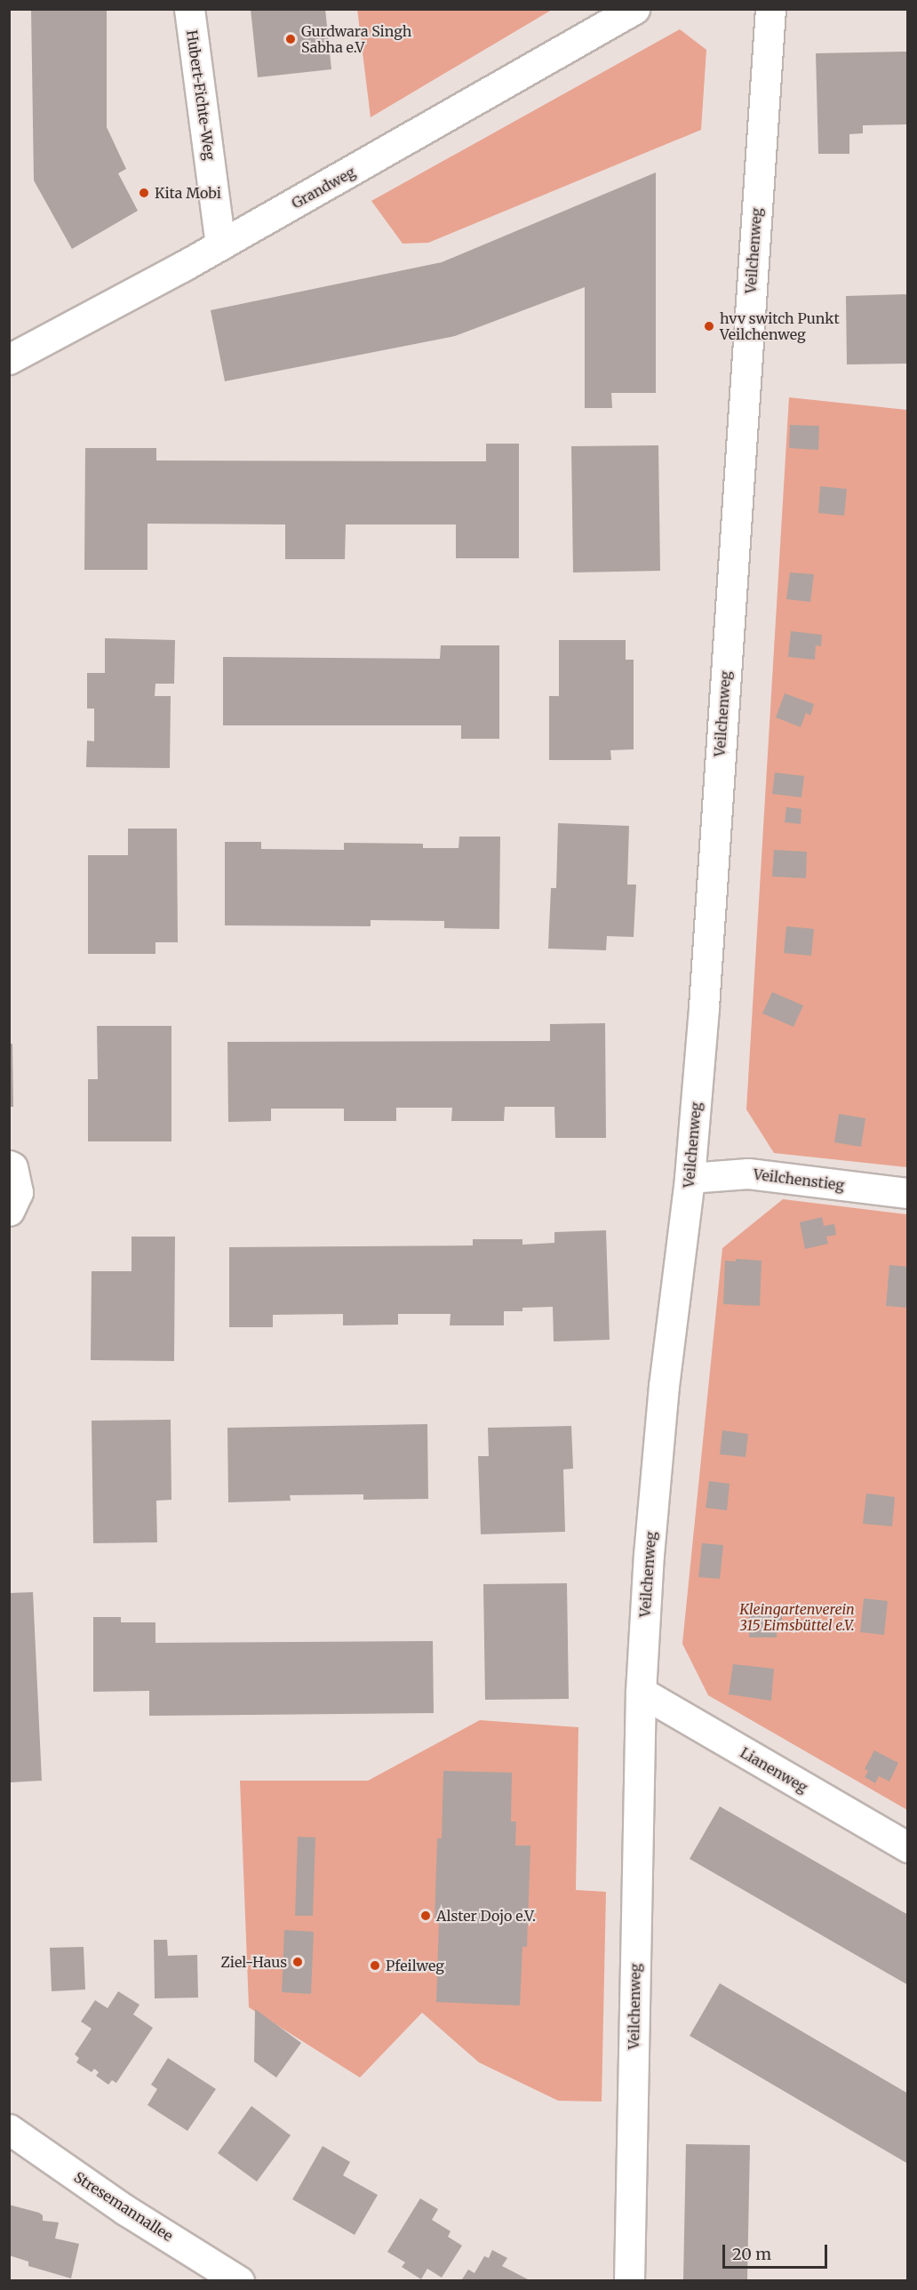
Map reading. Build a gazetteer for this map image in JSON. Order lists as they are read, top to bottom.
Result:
{
  "streets": {
    "street": [
      "Hubert-Fichte-Weg",
      "Grandweg",
      "Veilchenweg",
      "Veilchenstieg",
      "Lianenweg",
      "Stresemannallee"
    ]
  },
  "crossings": [
    ["Hubert-Fichte-Weg", "Grandweg"],
    ["Veilchenweg", "Veilchenstieg"],
    ["Veilchenweg", "Lianenweg"]
  ],
  "parks": ["Kleingartenverein 315 Eimsbüttel e.V."],
  "places": [
    "Gurdwara Singh Sabha e.V",
    "Kita Mobi",
    "hvv switch Punkt Veilchenweg",
    "Alster Dojo e.V.",
    "Ziel-Haus",
    "Pfeilweg"
  ],
  "scale_bar": "20 m"
}
